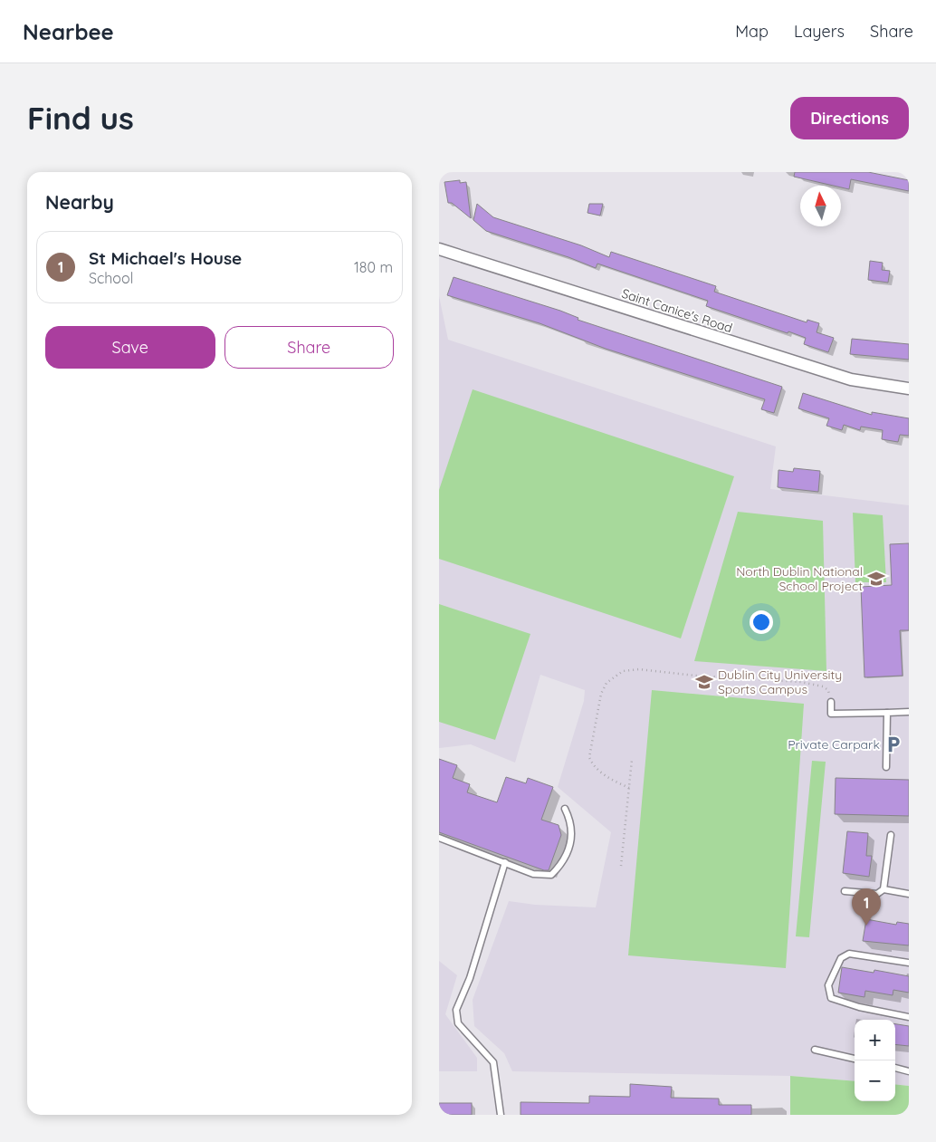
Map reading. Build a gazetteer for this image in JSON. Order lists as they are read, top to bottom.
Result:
{
  "streets": {
    "street": ["Saint Canice's Road"]
  },
  "places": {
    "school or university": ["North Dublin National School Project", "Dublin City University Sports Campus"],
    "parking": ["Private Carpark"]
  },
  "north": "top",
  "page": {
    "header": "Nearbee",
    "nav": ["Map", "Layers", "Share"],
    "buttons": [
      "Directions",
      ["Save", "Share"]
    ],
    "title": "Find us",
    "heading": "Nearby",
    "list": [
      {
        "mark": "1",
        "name": "St Michael's House",
        "note": "School",
        "value": "180 m"
      }
    ],
    "pins": "1",
    "map_buttons": ["+", "−"]
  }
}
